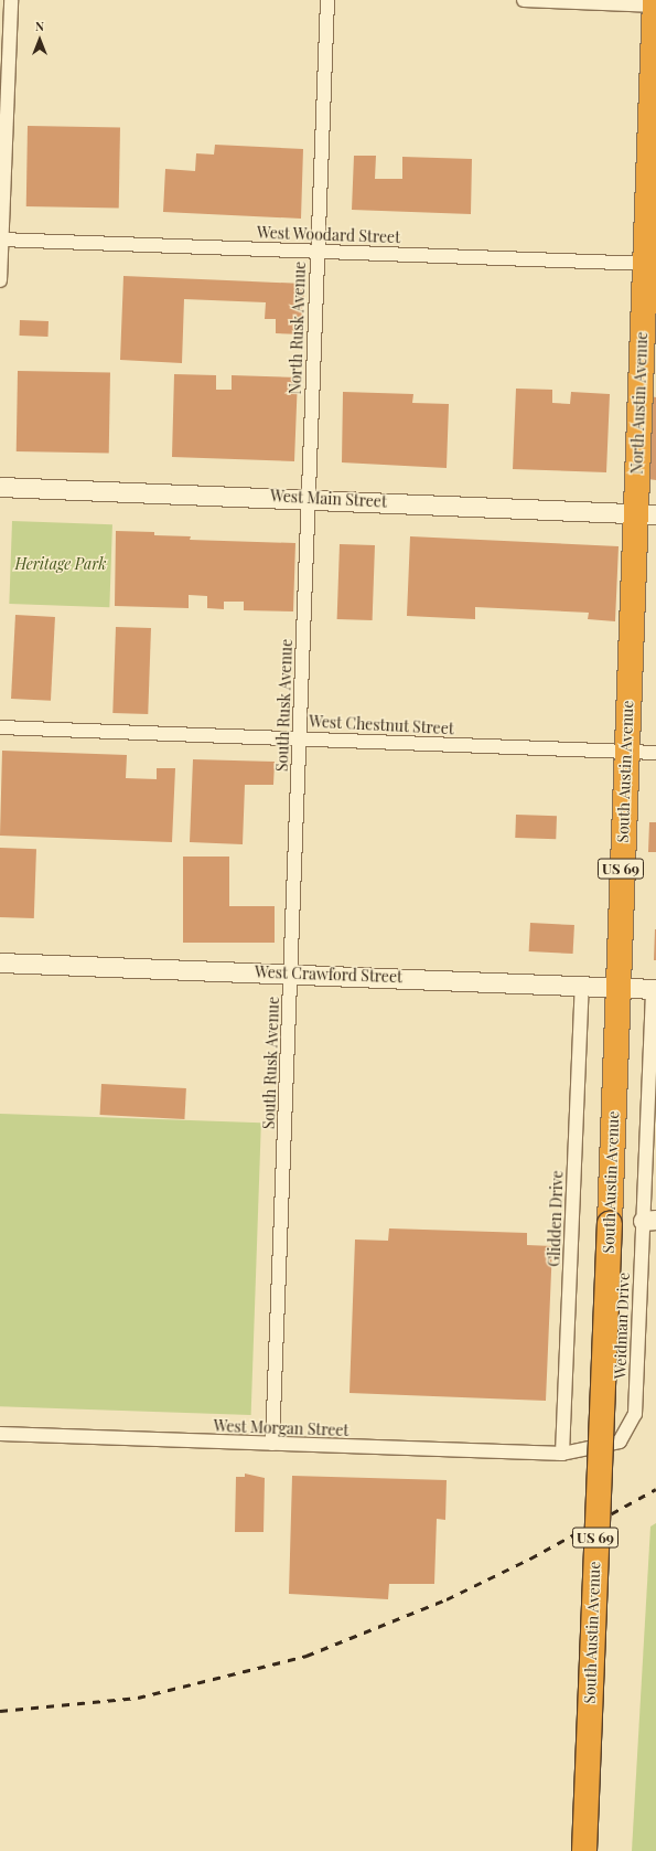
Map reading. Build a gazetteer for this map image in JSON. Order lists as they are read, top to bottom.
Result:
{
  "streets": {
    "highway": ["North Austin Avenue", "South Austin Avenue", "US 69"],
    "street": [
      "West Woodard Street",
      "North Rusk Avenue",
      "West Main Street",
      "South Rusk Avenue",
      "West Chestnut Street",
      "West Crawford Street",
      "Glidden Drive",
      "Weidman Drive",
      "West Morgan Street"
    ]
  },
  "crossings": [
    ["West Woodard Street", "North Rusk Avenue"],
    ["West Woodard Street", "North Austin Avenue"],
    ["North Rusk Avenue", "West Main Street"],
    ["North Rusk Avenue", "South Rusk Avenue"],
    ["North Austin Avenue", "West Main Street"],
    ["North Austin Avenue", "South Austin Avenue"],
    ["West Main Street", "South Rusk Avenue"],
    ["West Main Street", "South Austin Avenue"],
    ["South Rusk Avenue", "West Chestnut Street"],
    ["South Rusk Avenue", "West Crawford Street"],
    ["South Rusk Avenue", "West Morgan Street"],
    ["West Chestnut Street", "South Austin Avenue"],
    ["South Austin Avenue", "West Crawford Street"],
    ["West Crawford Street", "Glidden Drive"],
    ["West Crawford Street", "Weidman Drive"],
    ["Glidden Drive", "Weidman Drive"],
    ["Glidden Drive", "West Morgan Street"],
    ["Weidman Drive", "West Morgan Street"]
  ],
  "parks": ["Heritage Park"],
  "north": "top"
}
